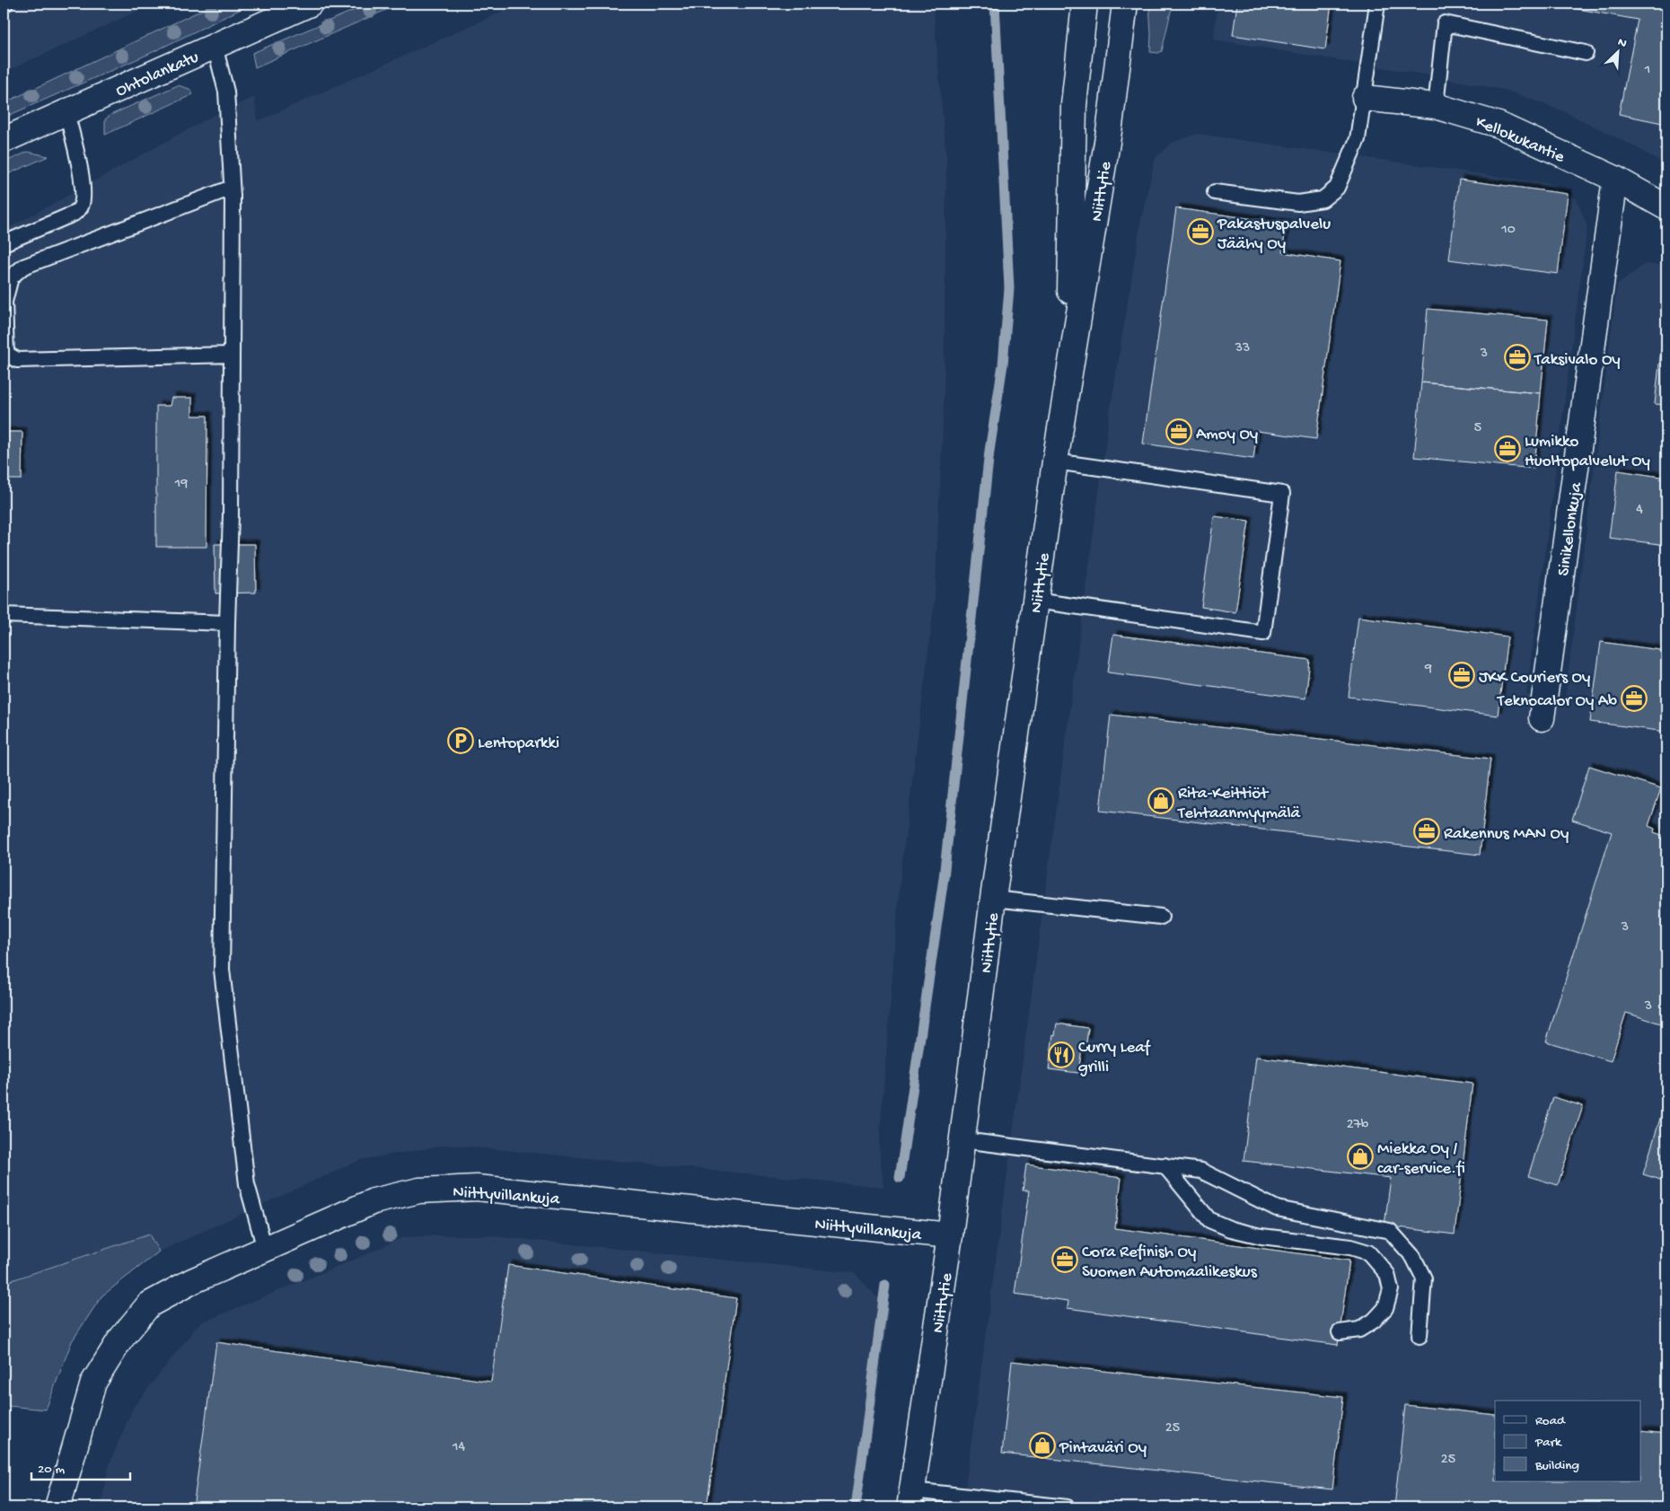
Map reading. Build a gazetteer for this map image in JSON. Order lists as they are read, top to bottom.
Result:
{
  "streets": {
    "street": [
      "Ohtolankatu",
      "Kellokukantie",
      "Niittytie",
      "Sinikellonkuja",
      "Niittyvillankuja"
    ]
  },
  "crossings": [
    ["Kellokukantie", "Sinikellonkuja"],
    ["Niittytie", "Niittyvillankuja"]
  ],
  "places": {
    "office": [
      "Pakastuspalvelu Jäähy Oy",
      "Taksivalo Oy",
      "Amoy Oy",
      "Lumikko Huoltopalvelut Oy",
      "JKK Couriers Oy",
      "Teknocalor Oy Ab",
      "Rakennus MAN Oy",
      "Cora Refinish Oy Suomen Automaalikeskus"
    ],
    "parking": ["Lentoparkki"],
    "shop": ["Rita-Keittiöt Tehtaanmyymälä", "Miekka Oy / car-service.fi", "Pintaväri Oy"],
    "restaurant": ["Curry Leaf grilli"]
  },
  "house_numbers": [
    "1",
    "10",
    "33",
    "3",
    "5",
    "19",
    "4",
    "9",
    "3",
    "3",
    "27b",
    "25",
    "14",
    "25"
  ],
  "legend": ["Road", "Park", "Building"],
  "scale_bar": "20 m",
  "north": "top right"
}
